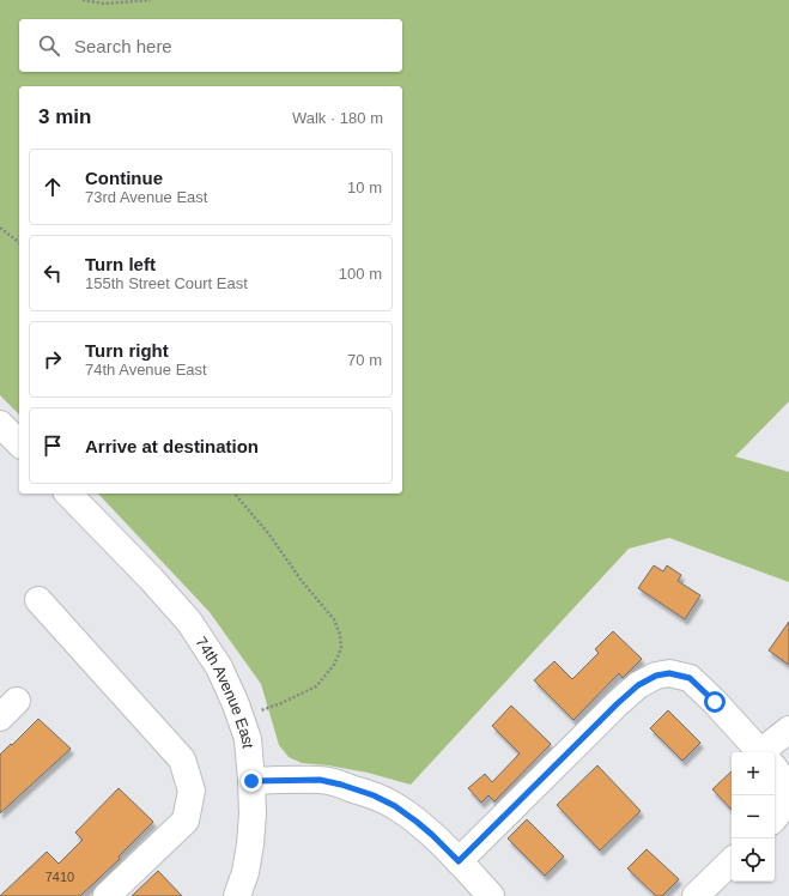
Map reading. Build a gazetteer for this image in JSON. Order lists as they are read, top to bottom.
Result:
{
  "streets": {
    "street": ["74th Avenue East"]
  },
  "house_numbers": ["7410"],
  "page": {
    "search": "Search here",
    "heading": ["3 min", "Walk · 180 m"],
    "list": [
      ["Continue", "73rd Avenue East", "10 m"],
      ["Turn left", "155th Street Court East", "100 m"],
      ["Turn right", "74th Avenue East", "70 m"],
      "Arrive at destination"
    ],
    "map_buttons": ["+", "−"]
  }
}
